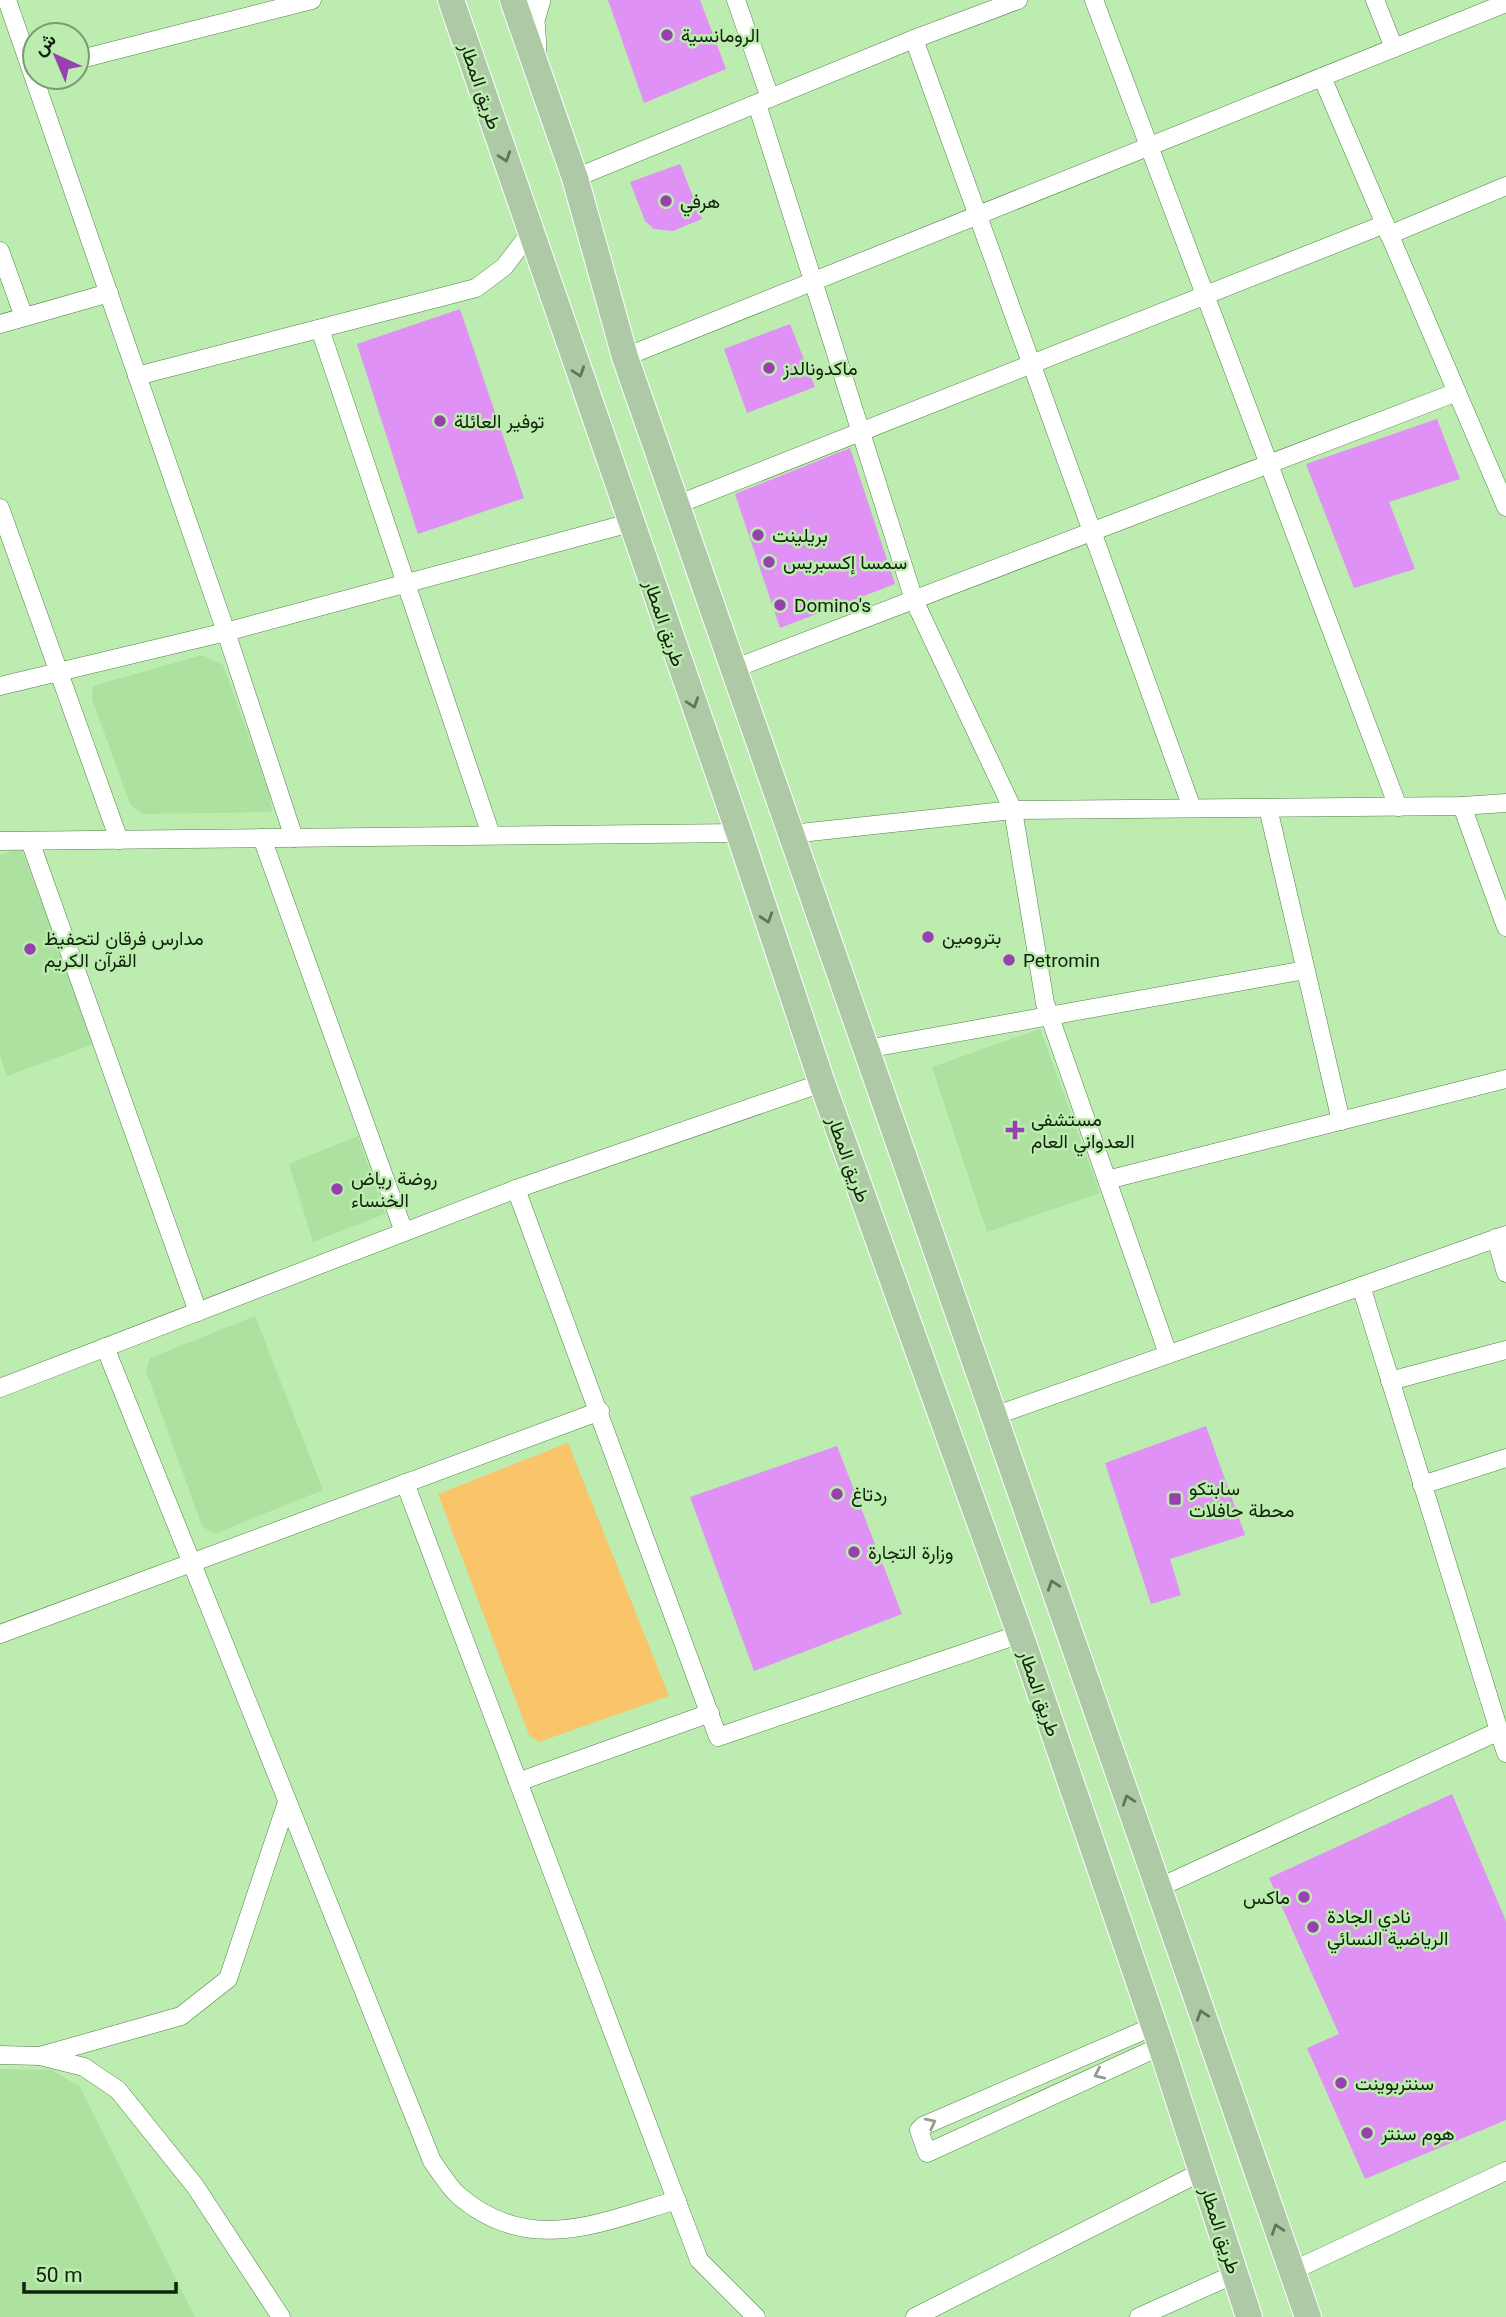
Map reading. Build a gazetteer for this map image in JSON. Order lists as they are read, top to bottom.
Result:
{
  "streets": {
    "main road": ["طريق المطار"]
  },
  "places": {
    "other": [
      "الرومانسية",
      "هرفي",
      "ماكدونالدز",
      "توفير العائلة",
      "بريلينت",
      "سمسا إكسبريس",
      "Domino's",
      "بترومين",
      "مدارس فرقان لتحفيظ القرآن الكريم",
      "Petromin",
      "روضة رياض الخنساء",
      "ردتاغ",
      "وزارة التجارة",
      "ماكس",
      "نادي الجادة الرياضية النسائي",
      "سنتربوينت",
      "هوم سنتر"
    ],
    "health": ["مستشفى العدواني العام"],
    "transit": ["سابتكو محطة حافلات"]
  },
  "scale_bar": "50 m",
  "north": "top left"
}
